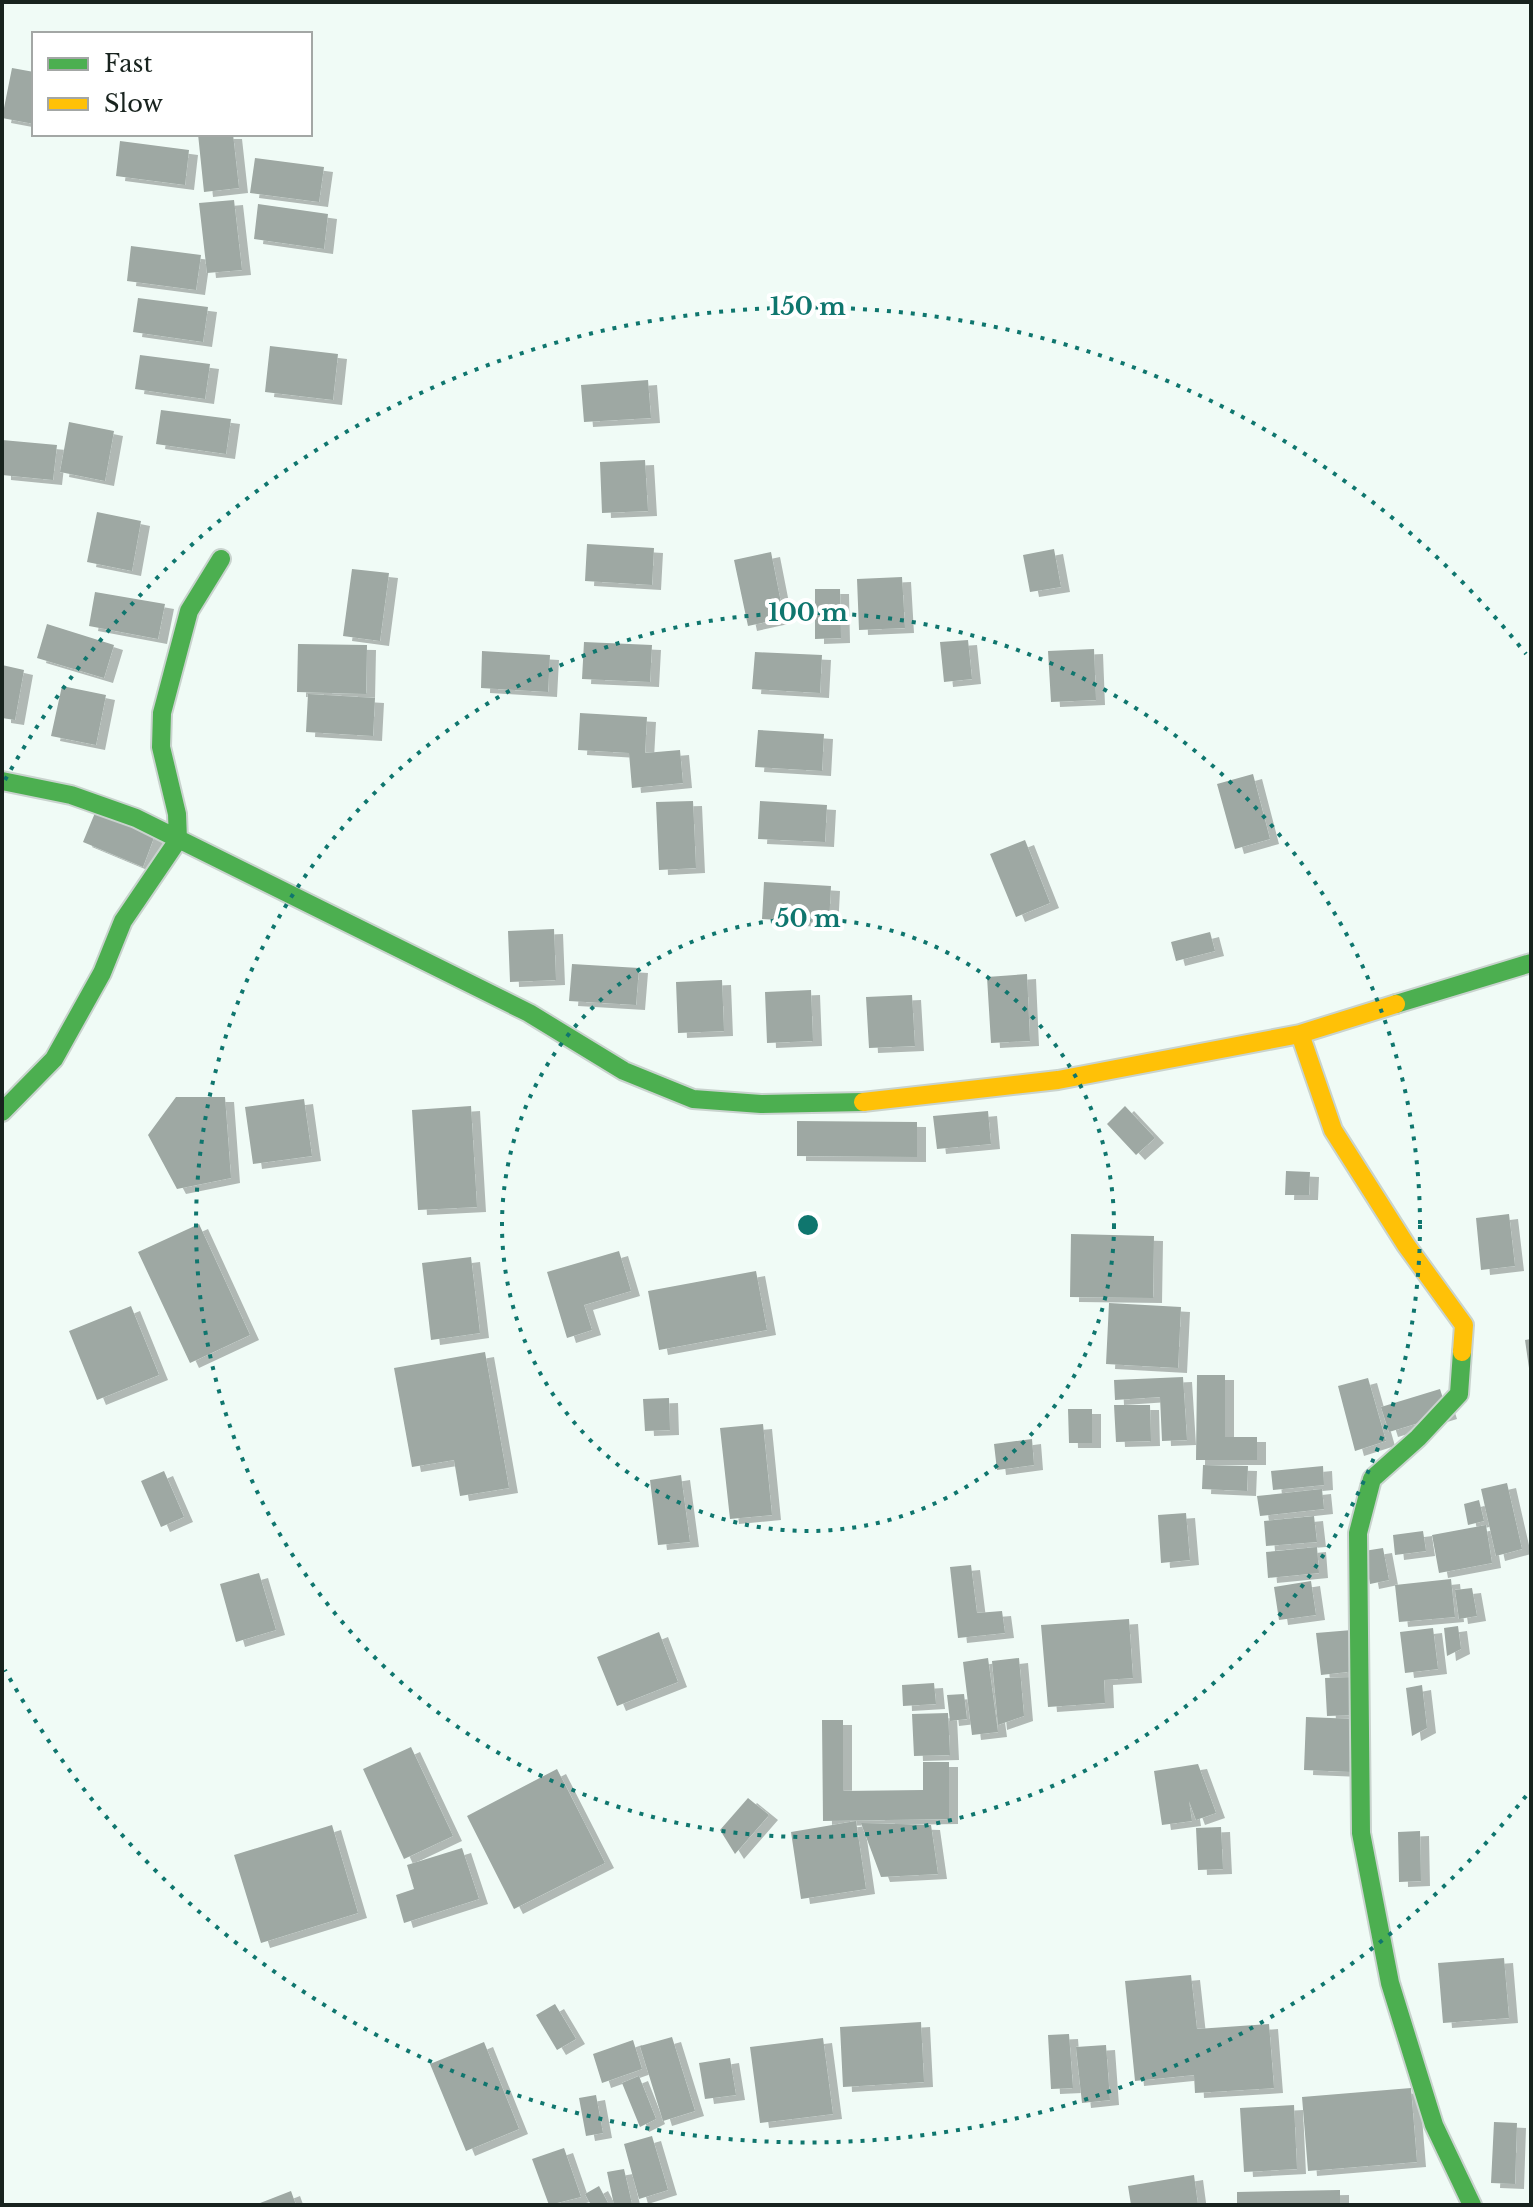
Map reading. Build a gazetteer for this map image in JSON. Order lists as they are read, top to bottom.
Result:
{
  "legend": ["Fast", "Slow"],
  "rings": ["150 m", "100 m", "50 m"]
}
